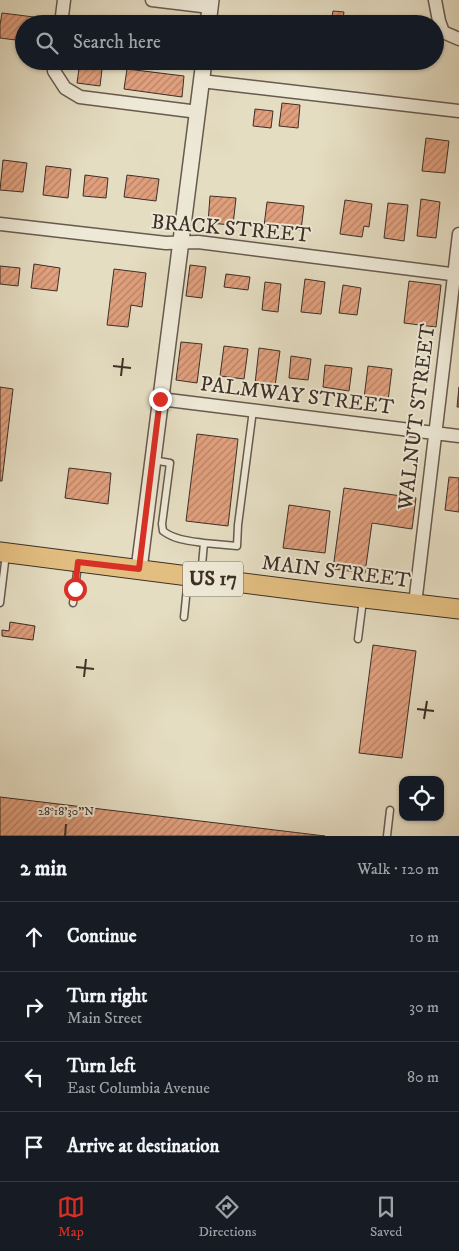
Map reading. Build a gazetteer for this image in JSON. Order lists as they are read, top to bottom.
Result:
{
  "streets": {
    "main road": ["MAIN STREET", "US 17"],
    "street": ["BRACK STREET", "PALMWAY STREET", "WALNUT STREET"]
  },
  "crossings": [
    ["BRACK STREET", "WALNUT STREET"],
    ["PALMWAY STREET", "WALNUT STREET"],
    ["WALNUT STREET", "MAIN STREET"]
  ],
  "page": {
    "search": "Search here",
    "heading": ["2 min", "Walk · 120 m"],
    "list": [
      ["Continue", "10 m"],
      ["Turn right", "Main Street", "30 m"],
      ["Turn left", "East Columbia Avenue", "80 m"],
      "Arrive at destination"
    ],
    "nav": ["Map", "Directions", "Saved"]
  },
  "coordinates": ["28°18'30\"N"]
}
